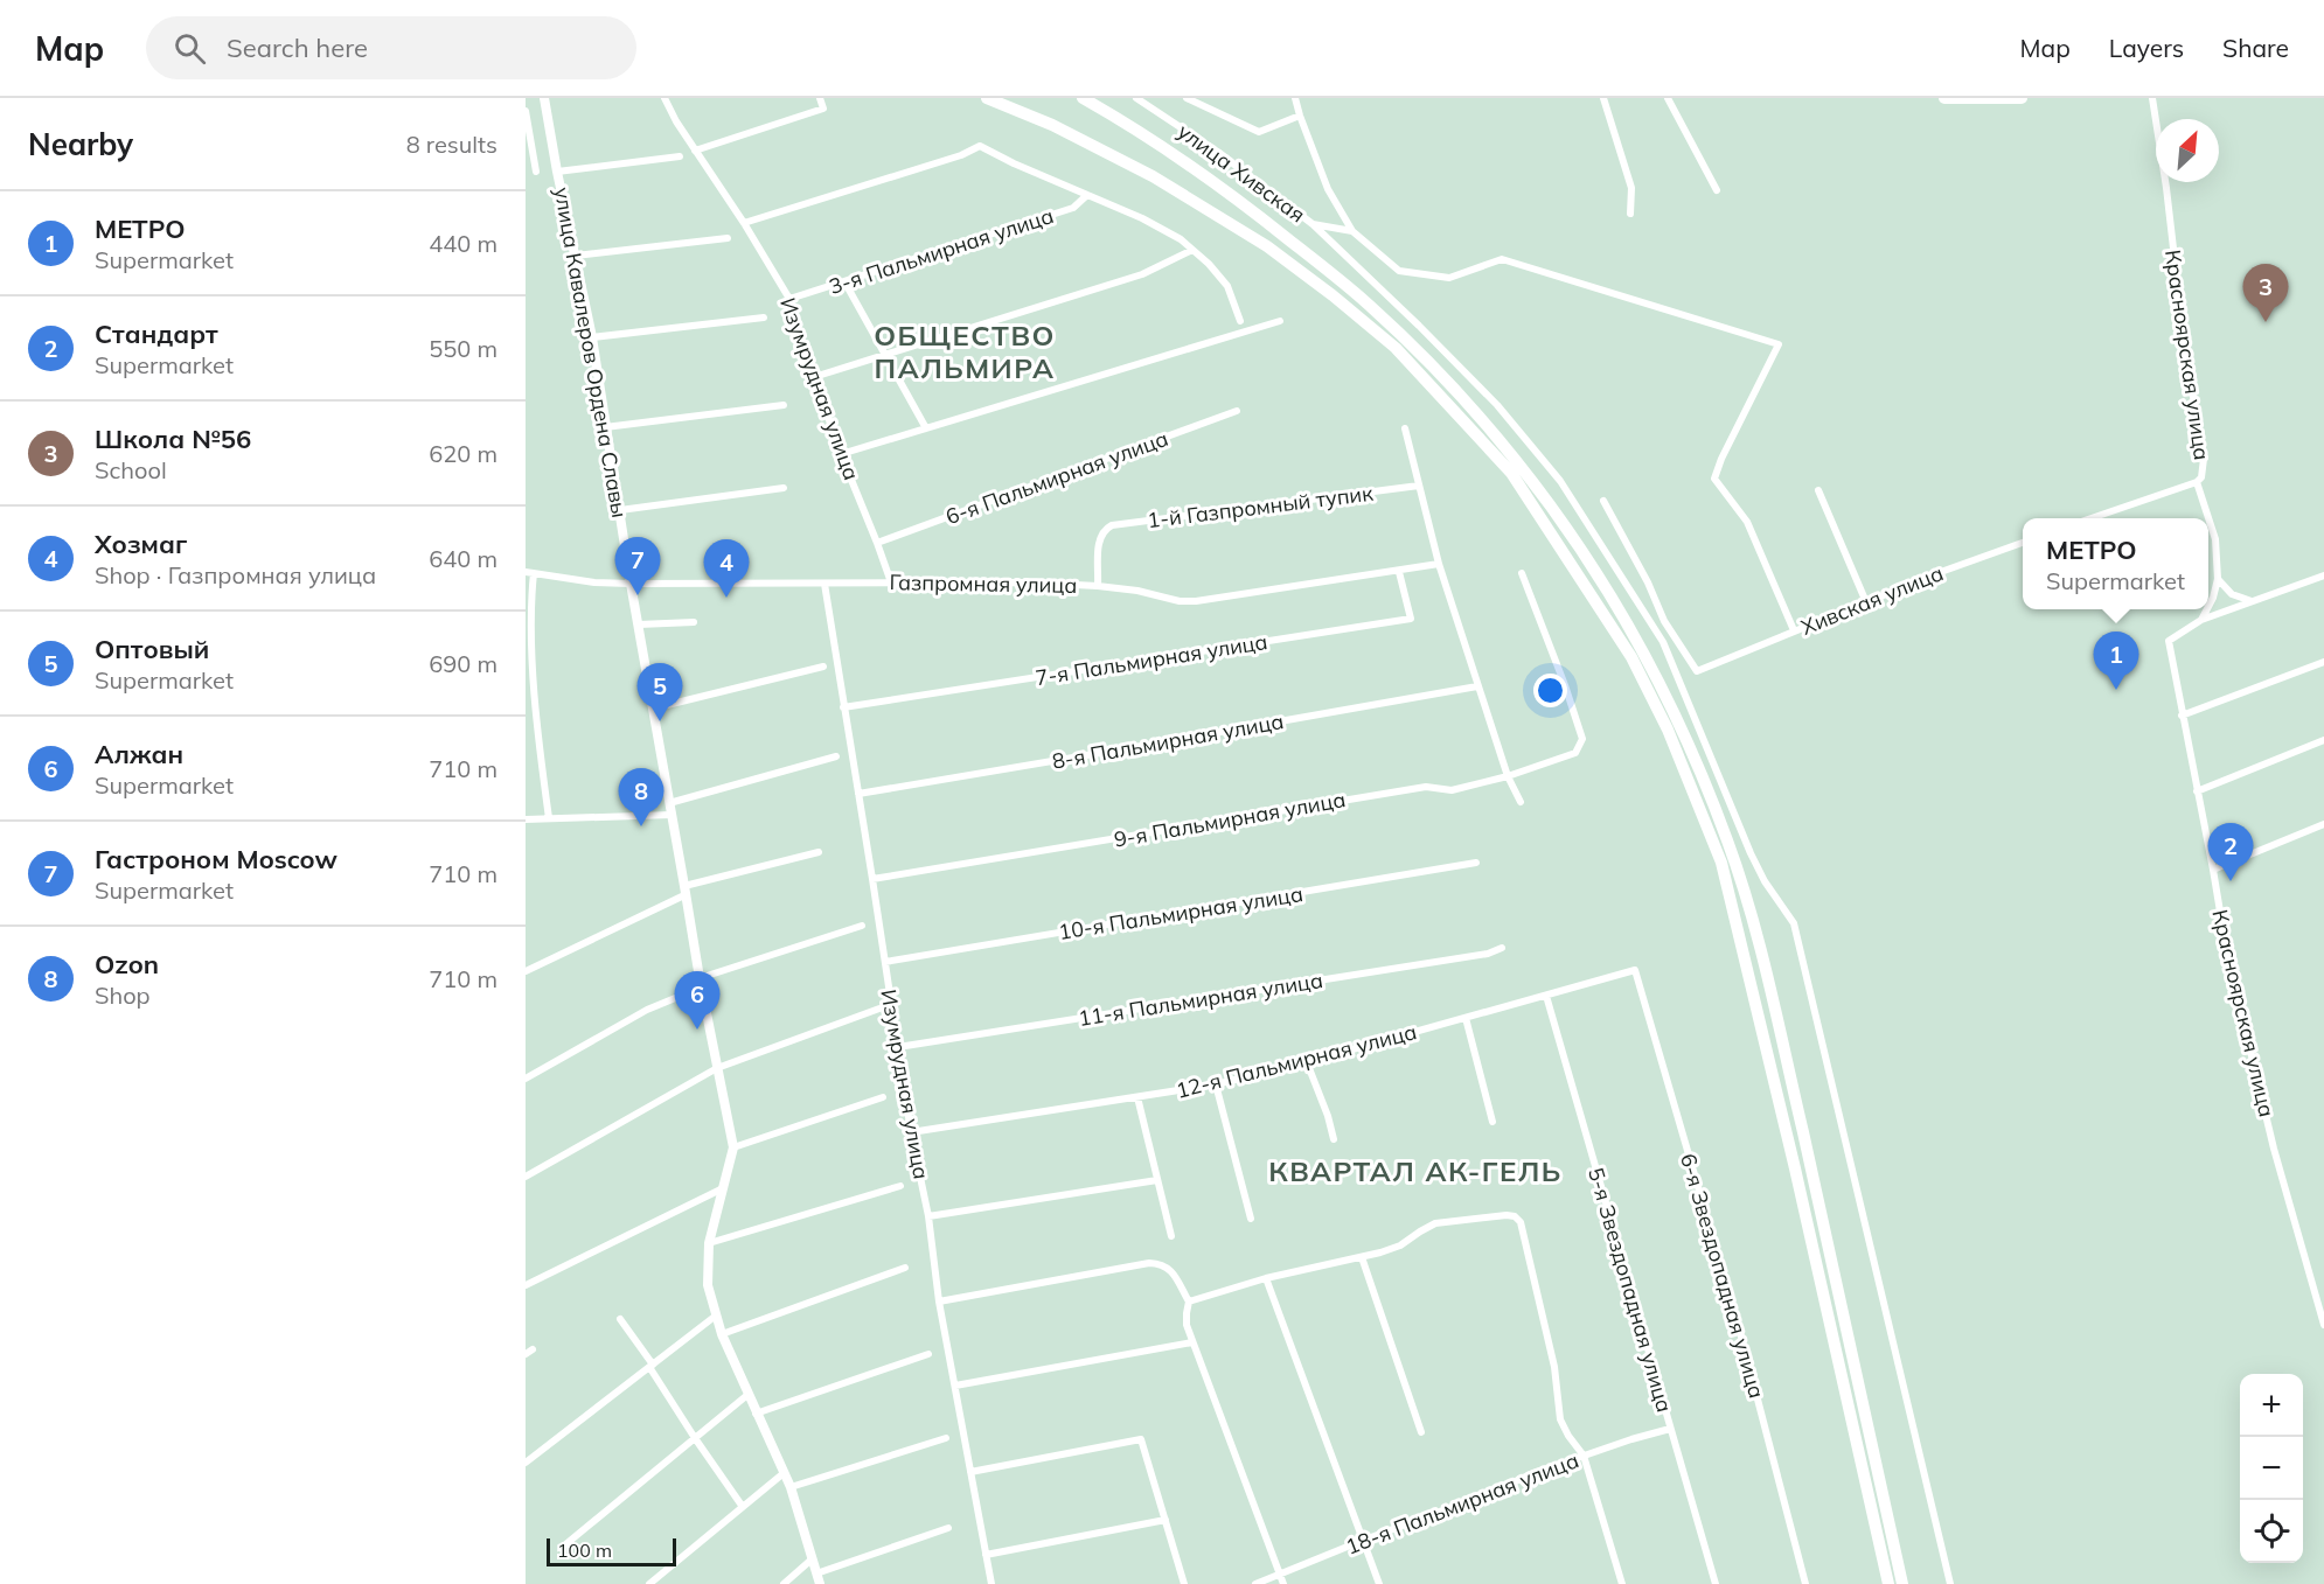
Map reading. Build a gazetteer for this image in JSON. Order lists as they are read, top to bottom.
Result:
{
  "streets": {
    "street": [
      "улица Хивская",
      "3-я Пальмирная улица",
      "улица Кавалеров Ордена Славы",
      "Красноярская улица",
      "Изумрудная улица",
      "6-я Пальмирная улица",
      "1-й Газпромный тупик",
      "Газпромная улица",
      "Хивская улица",
      "7-я Пальмирная улица",
      "8-я Пальмирная улица",
      "9-я Пальмирная улица",
      "10-я Пальмирная улица",
      "11-я Пальмирная улица",
      "12-я Пальмирная улица",
      "6-я Звездопадная улица",
      "5-я Звездопадная улица",
      "18-я Пальмирная улица"
    ]
  },
  "crossings": [
    ["3-я Пальмирная улица", "Изумрудная улица"],
    ["улица Кавалеров Ордена Славы", "Газпромная улица"],
    ["Изумрудная улица", "6-я Пальмирная улица"],
    ["Изумрудная улица", "Газпромная улица"],
    ["Изумрудная улица", "7-я Пальмирная улица"],
    ["Изумрудная улица", "8-я Пальмирная улица"],
    ["Изумрудная улица", "9-я Пальмирная улица"],
    ["Изумрудная улица", "10-я Пальмирная улица"],
    ["Изумрудная улица", "11-я Пальмирная улица"],
    ["Изумрудная улица", "12-я Пальмирная улица"],
    ["1-й Газпромный тупик", "Газпромная улица"],
    ["Газпромная улица", "7-я Пальмирная улица"],
    ["12-я Пальмирная улица", "6-я Звездопадная улица"],
    ["12-я Пальмирная улица", "5-я Звездопадная улица"],
    ["5-я Звездопадная улица", "18-я Пальмирная улица"]
  ],
  "districts": ["ОБЩЕСТВО ПАЛЬМИРА", "КВАРТАЛ АК-ГЕЛЬ"],
  "scale_bar": "100 m",
  "north": "top right",
  "page": {
    "header": "Map",
    "search": "Search here",
    "nav": ["Map", "Layers", "Share"],
    "heading": ["Nearby", "8 results"],
    "list": [
      {
        "mark": "1",
        "name": "МЕТРО",
        "note": "Supermarket",
        "value": "440 m"
      },
      {
        "mark": "2",
        "name": "Стандарт",
        "note": "Supermarket",
        "value": "550 m"
      },
      {
        "mark": "3",
        "name": "Школа №56",
        "note": "School",
        "value": "620 m"
      },
      {
        "mark": "4",
        "name": "Хозмаг",
        "note": "Shop · Газпромная улица",
        "value": "640 m"
      },
      {
        "mark": "5",
        "name": "Оптовый",
        "note": "Supermarket",
        "value": "690 m"
      },
      {
        "mark": "6",
        "name": "Алжан",
        "note": "Supermarket",
        "value": "710 m"
      },
      {
        "mark": "7",
        "name": "Гастроном Moscow",
        "note": "Supermarket",
        "value": "710 m"
      },
      {
        "mark": "8",
        "name": "Ozon",
        "note": "Shop",
        "value": "710 m"
      }
    ],
    "pins": [
      "3",
      "7",
      "4",
      "1",
      "5",
      "8",
      "2",
      "6"
    ],
    "popup": ["МЕТРО", "Supermarket"],
    "map_buttons": ["+", "−"],
    "scale": "100 m"
  }
}
